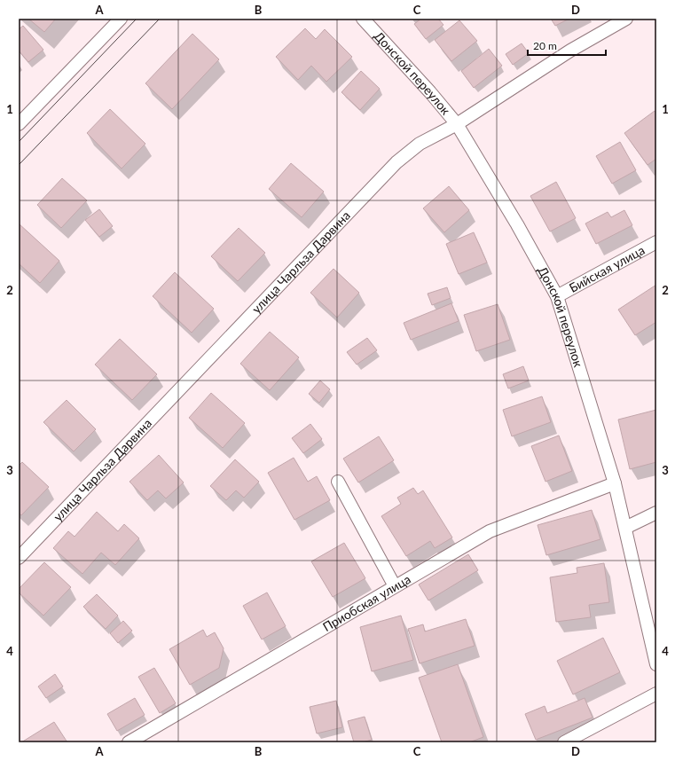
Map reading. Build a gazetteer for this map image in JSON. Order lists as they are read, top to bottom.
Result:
{
  "streets": {
    "lane": [
      "Донской переулок",
      "улица Чарльза Дарвина",
      "Бийская улица",
      "Приобская улица"
    ]
  },
  "crossings": [
    ["Донской переулок", "улица Чарльза Дарвина"],
    ["Донской переулок", "Бийская улица"],
    ["Донской переулок", "Приобская улица"]
  ],
  "scale_bar": "20 m",
  "grid": {
    "columns": [
      "A",
      "B",
      "C",
      "D"
    ],
    "rows": [
      "1",
      "2",
      "3",
      "4"
    ]
  }
}
